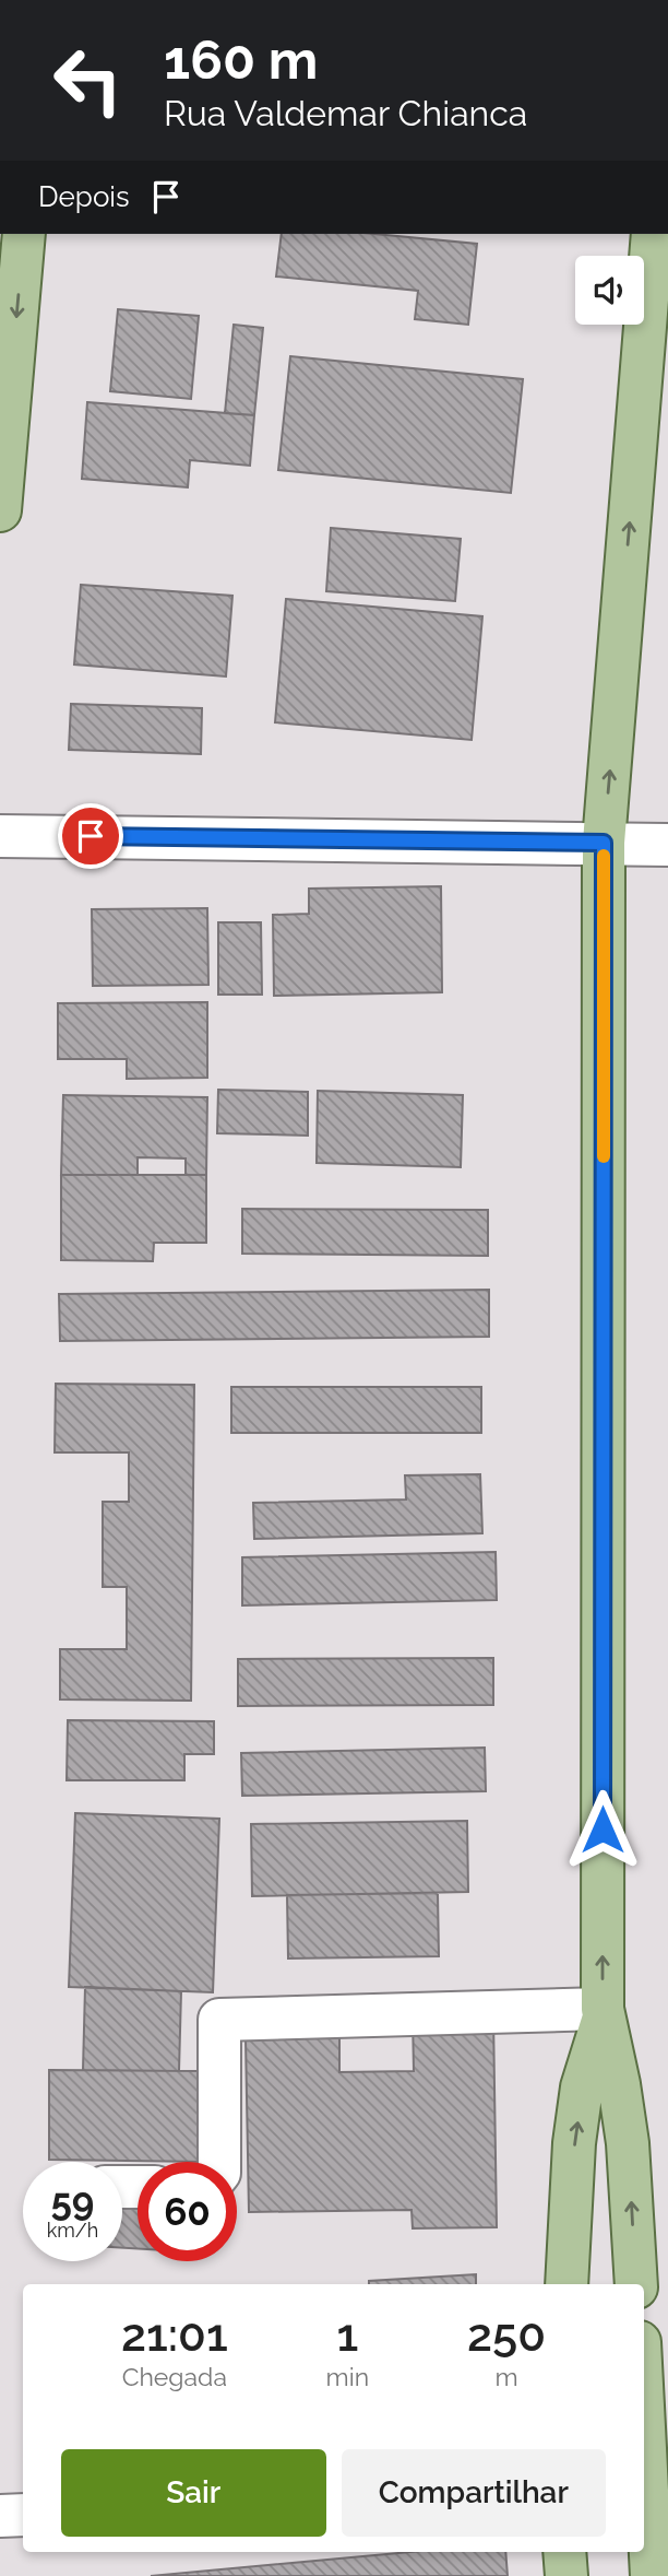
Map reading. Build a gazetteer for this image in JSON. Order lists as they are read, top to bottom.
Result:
{
  "page": {
    "turn": ["160 m", "Rua Valdemar Chianca"],
    "then": "Depois",
    "speed": "59 km/h",
    "limit": "60",
    "eta": [
      "21:01",
      "Chegada",
      "1",
      "min",
      "250",
      "m"
    ],
    "buttons": ["Sair", "Compartilhar"]
  }
}
